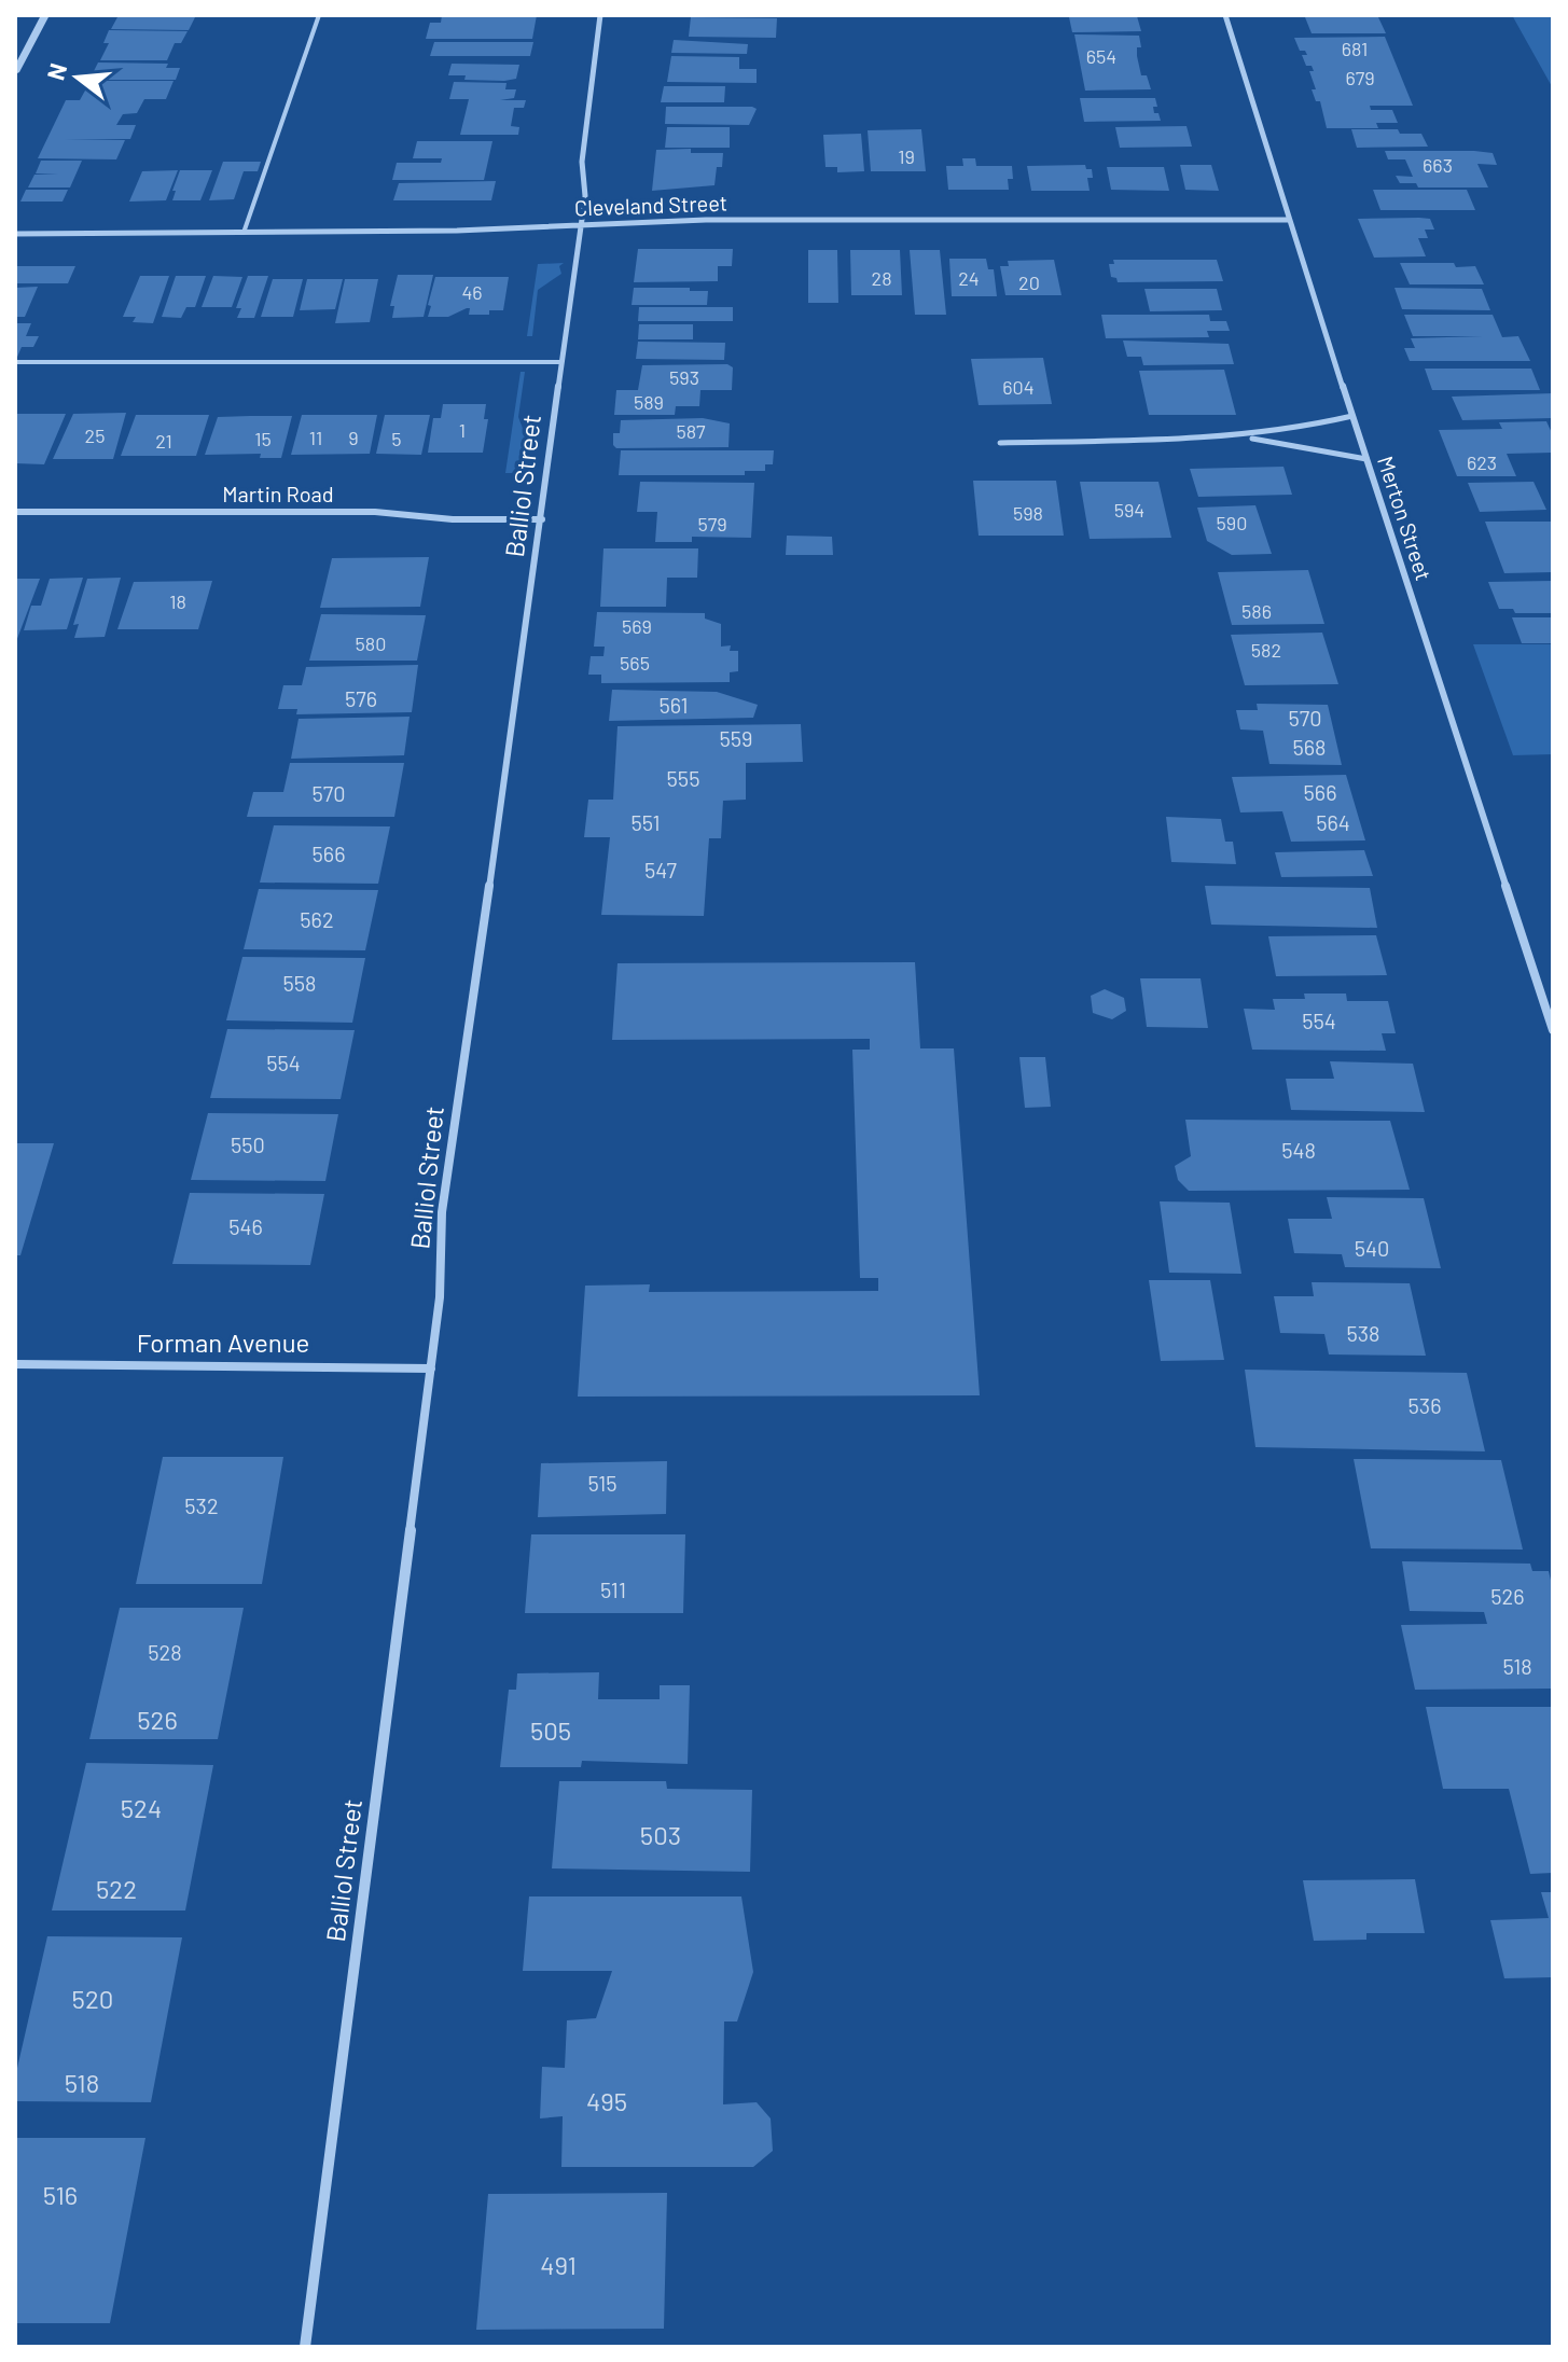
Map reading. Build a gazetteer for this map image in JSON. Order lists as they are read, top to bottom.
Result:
{
  "streets": {
    "street": [
      "Cleveland Street",
      "Balliol Street",
      "Martin Road",
      "Merton Street",
      "Forman Avenue"
    ]
  },
  "crossings": [
    ["Cleveland Street", "Balliol Street"],
    ["Cleveland Street", "Merton Street"],
    ["Balliol Street", "Martin Road"],
    ["Balliol Street", "Forman Avenue"]
  ],
  "house_numbers": [
    "681",
    "654",
    "679",
    "19",
    "663",
    "28",
    "24",
    "20",
    "46",
    "593",
    "604",
    "589",
    "1",
    "587",
    "25",
    "11",
    "9",
    "15",
    "5",
    "21",
    "623",
    "594",
    "598",
    "590",
    "579",
    "18",
    "586",
    "569",
    "580",
    "582",
    "565",
    "576",
    "561",
    "570",
    "559",
    "568",
    "555",
    "566",
    "570",
    "551",
    "564",
    "566",
    "547",
    "562",
    "558",
    "554",
    "554",
    "550",
    "548",
    "546",
    "540",
    "538",
    "536",
    "515",
    "532",
    "511",
    "526",
    "528",
    "518",
    "526",
    "505",
    "524",
    "503",
    "522",
    "520",
    "518",
    "495",
    "516",
    "491"
  ],
  "north": "left"
}
